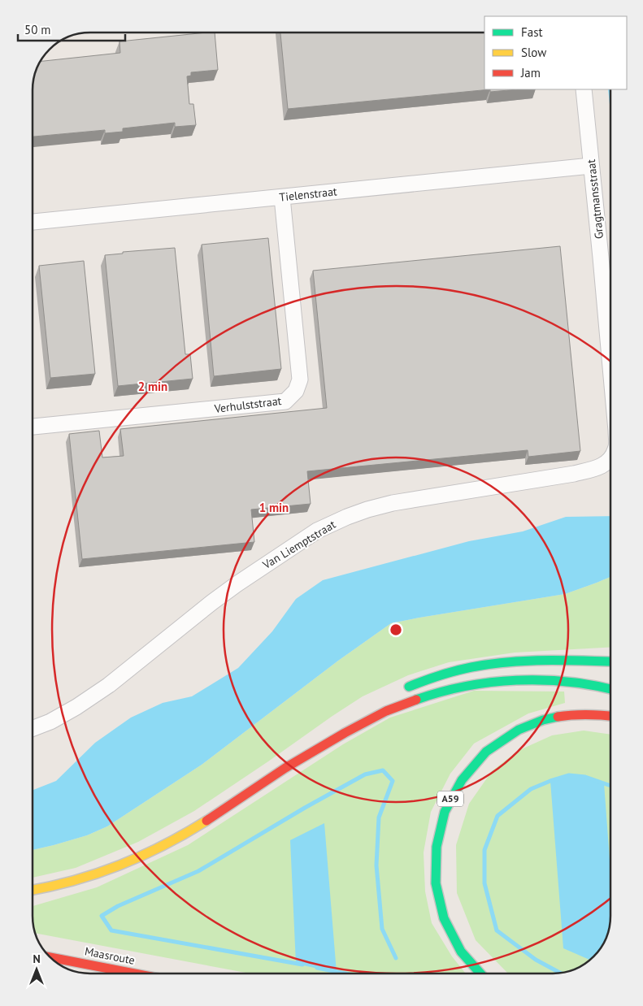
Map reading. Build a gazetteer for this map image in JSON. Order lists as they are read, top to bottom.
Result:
{
  "streets": {
    "highway": ["A59", "Maasroute"],
    "street": [
      "Tielenstraat",
      "Gragtmansstraat",
      "Verhulststraat",
      "Van Liemptstraat"
    ]
  },
  "crossings": [
    ["Tielenstraat", "Gragtmansstraat"],
    ["Tielenstraat", "Verhulststraat"]
  ],
  "legend": ["Fast", "Slow", "Jam"],
  "scale_bar": "50 m",
  "north": "top",
  "rings": ["2 min", "1 min"]
}
